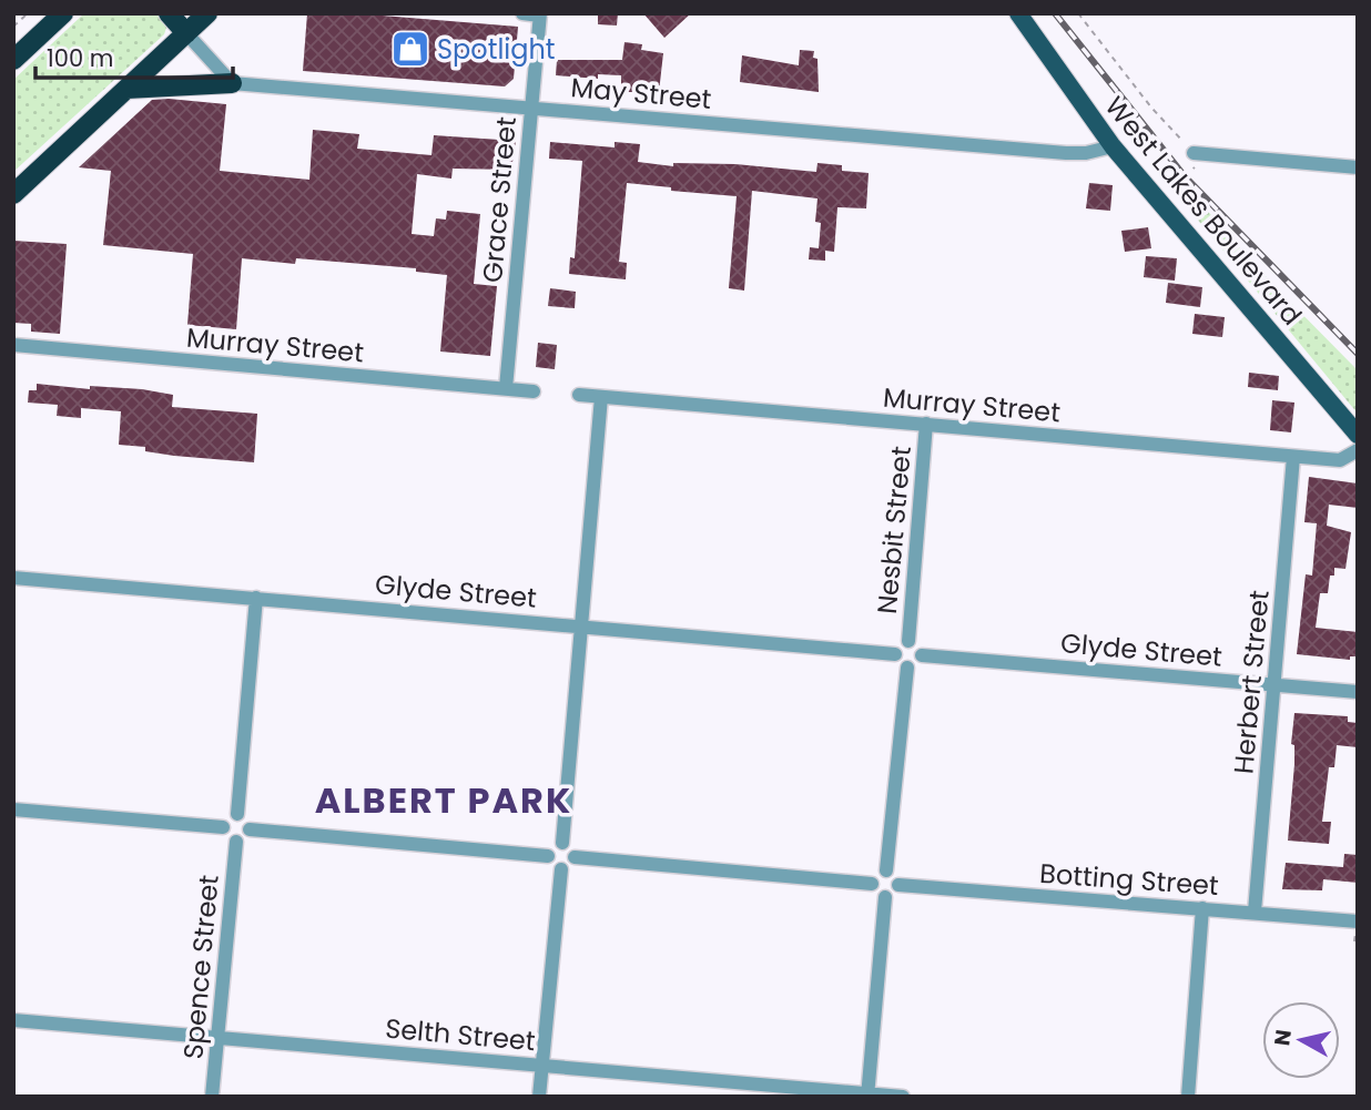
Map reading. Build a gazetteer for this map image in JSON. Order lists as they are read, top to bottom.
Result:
{
  "streets": {
    "main road": ["West Lakes Boulevard"],
    "street": [
      "May Street",
      "Grace Street",
      "Murray Street",
      "Nesbit Street",
      "Glyde Street",
      "Herbert Street",
      "Botting Street",
      "Spence Street",
      "Selth Street"
    ]
  },
  "crossings": [
    ["May Street", "Grace Street"],
    ["May Street", "West Lakes Boulevard"],
    ["Grace Street", "Murray Street"],
    ["Murray Street", "Nesbit Street"],
    ["Murray Street", "Herbert Street"],
    ["Nesbit Street", "Glyde Street"],
    ["Glyde Street", "Herbert Street"],
    ["Herbert Street", "Botting Street"],
    ["Spence Street", "Selth Street"]
  ],
  "districts": ["ALBERT PARK"],
  "places": {
    "shop": ["Spotlight"]
  },
  "scale_bar": "100 m",
  "north": "left"
}
